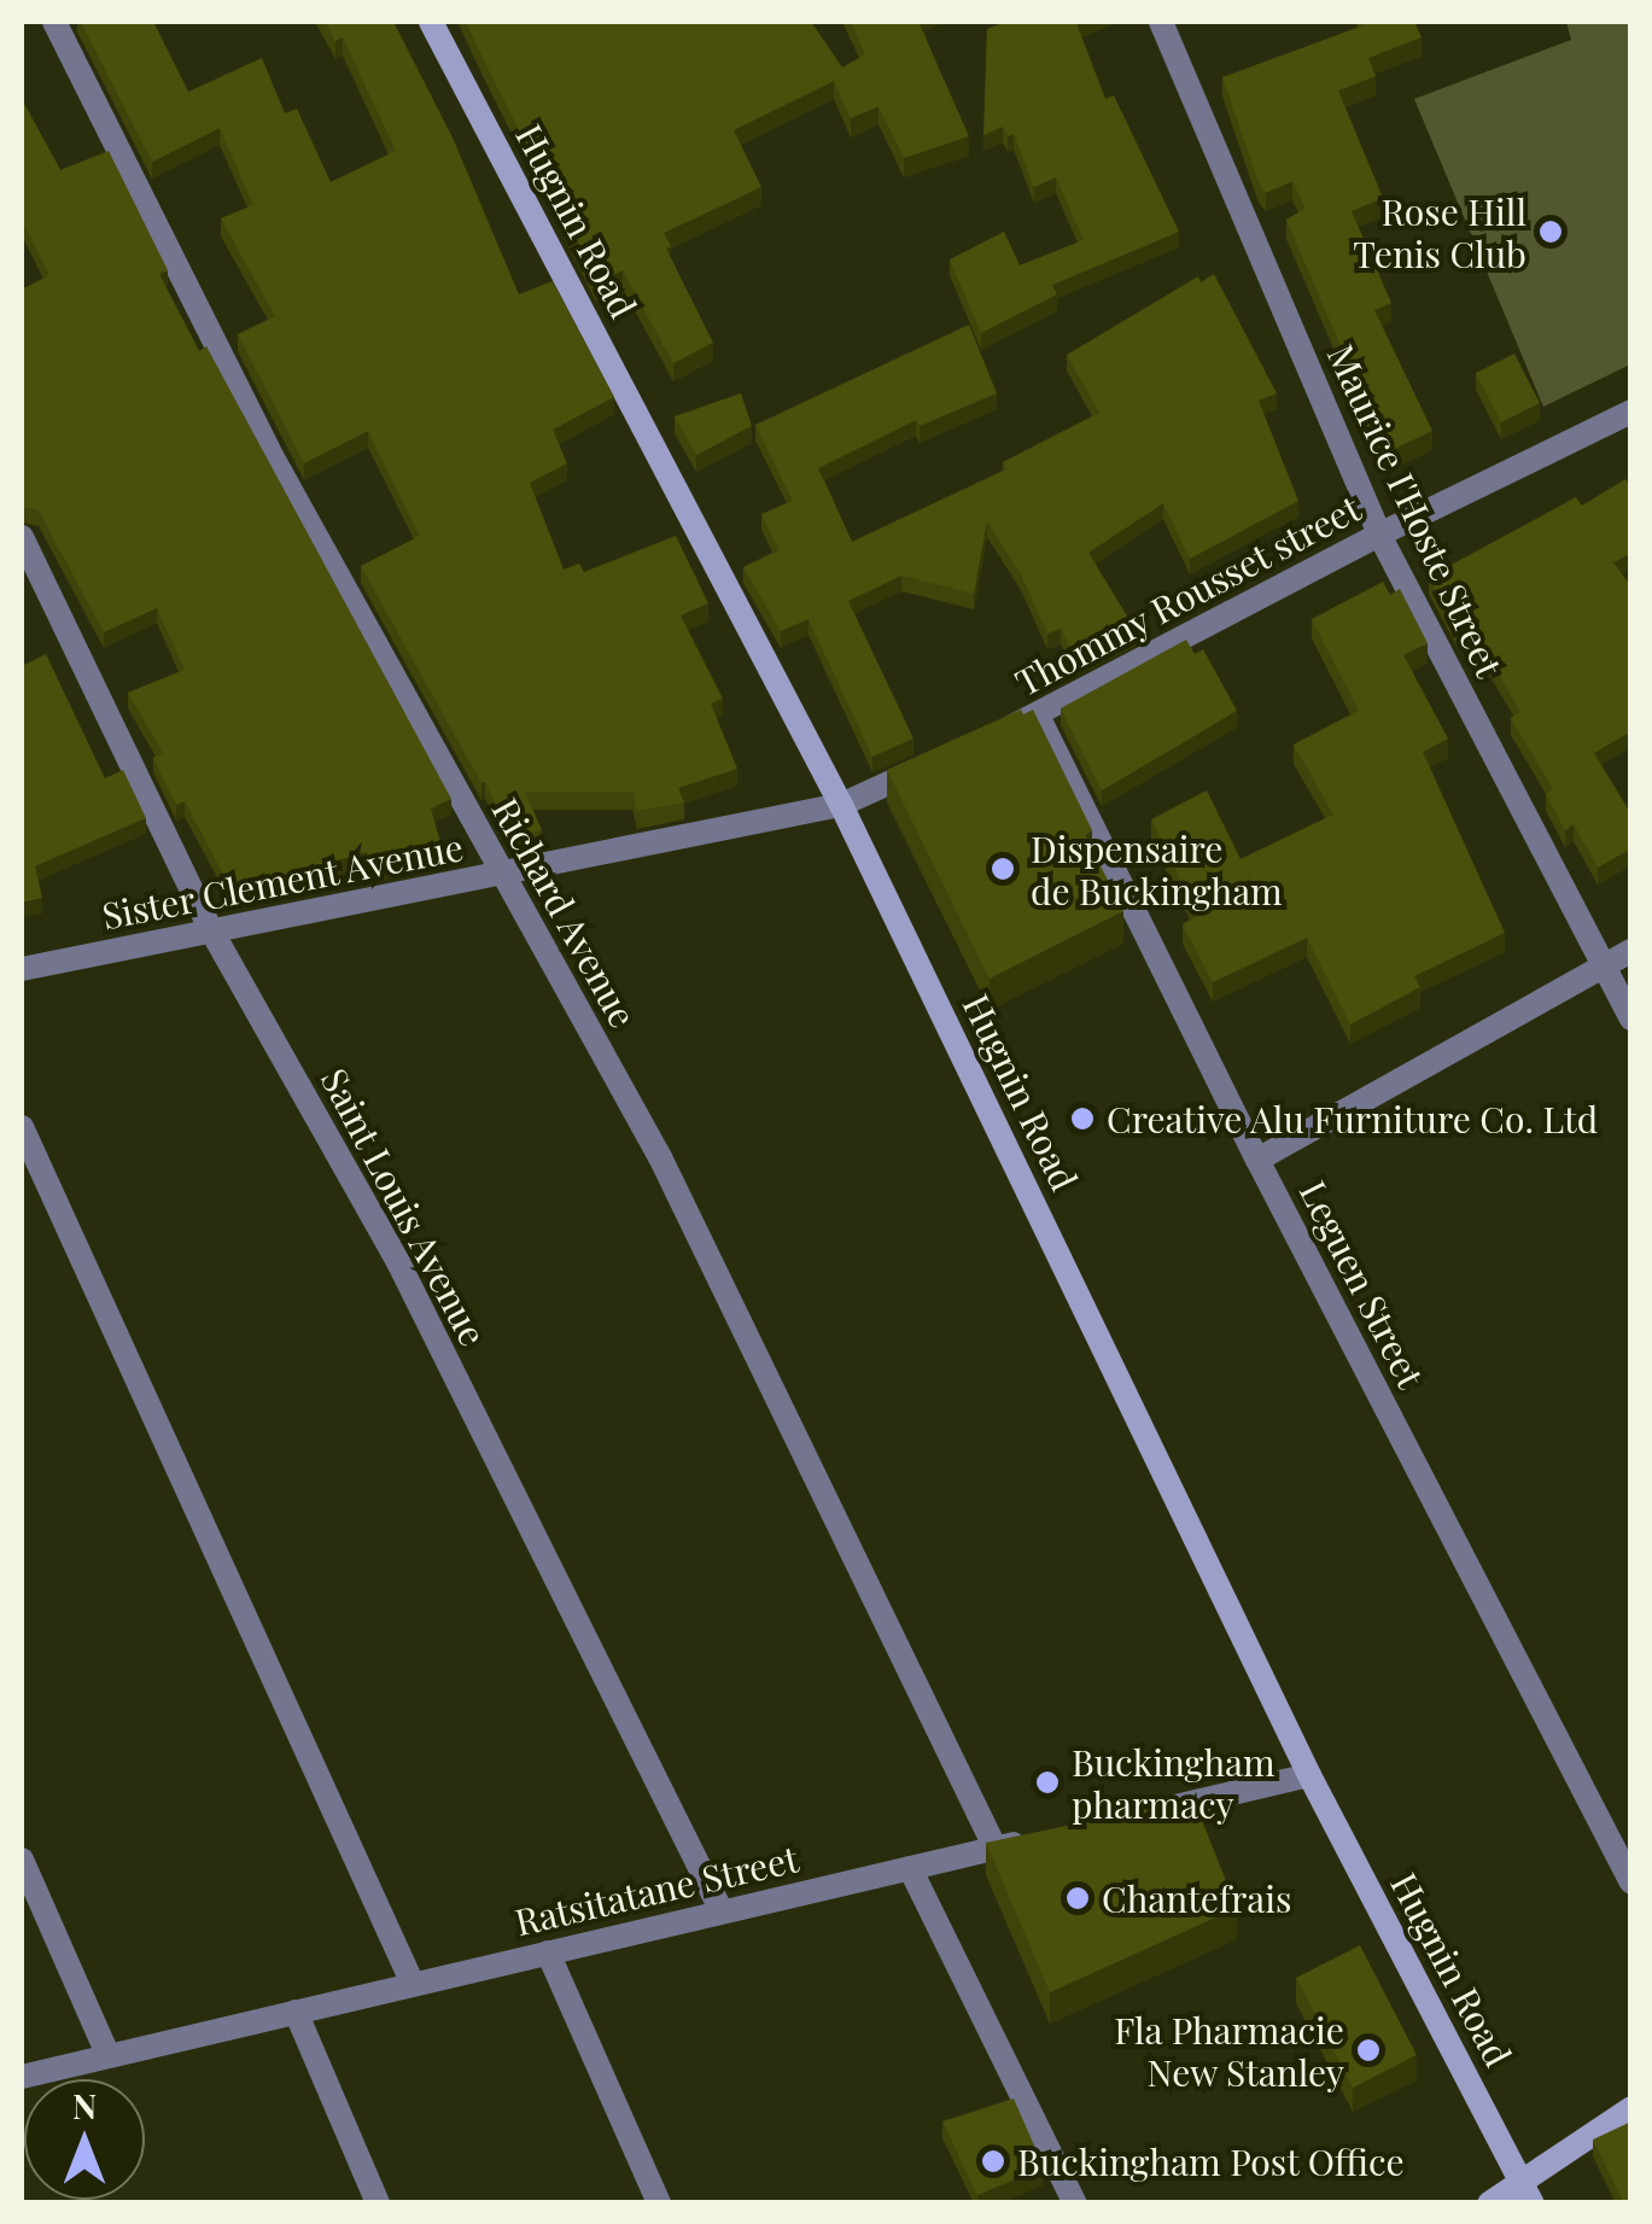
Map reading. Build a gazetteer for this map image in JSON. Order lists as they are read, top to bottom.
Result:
{
  "streets": {
    "main road": ["Hugnin Road"],
    "street": [
      "Maurice I'Hoste Street",
      "Thommy Rousset street",
      "Sister Clement Avenue",
      "Richard Avenue",
      "Saint Louis Avenue",
      "Leguen Street",
      "Ratsitatane Street"
    ]
  },
  "crossings": [
    ["Hugnin Road", "Sister Clement Avenue"],
    ["Maurice I'Hoste Street", "Thommy Rousset street"],
    ["Thommy Rousset street", "Leguen Street"],
    ["Sister Clement Avenue", "Richard Avenue"],
    ["Sister Clement Avenue", "Saint Louis Avenue"],
    ["Richard Avenue", "Ratsitatane Street"],
    ["Saint Louis Avenue", "Ratsitatane Street"]
  ],
  "places": [
    "Rose Hill Tenis Club",
    "Dispensaire de Buckingham",
    "Creative Alu Furniture Co. Ltd",
    "Buckingham pharmacy",
    "Chantefrais",
    "Fla Pharmacie New Stanley",
    "Buckingham Post Office"
  ],
  "north": "top"
}
